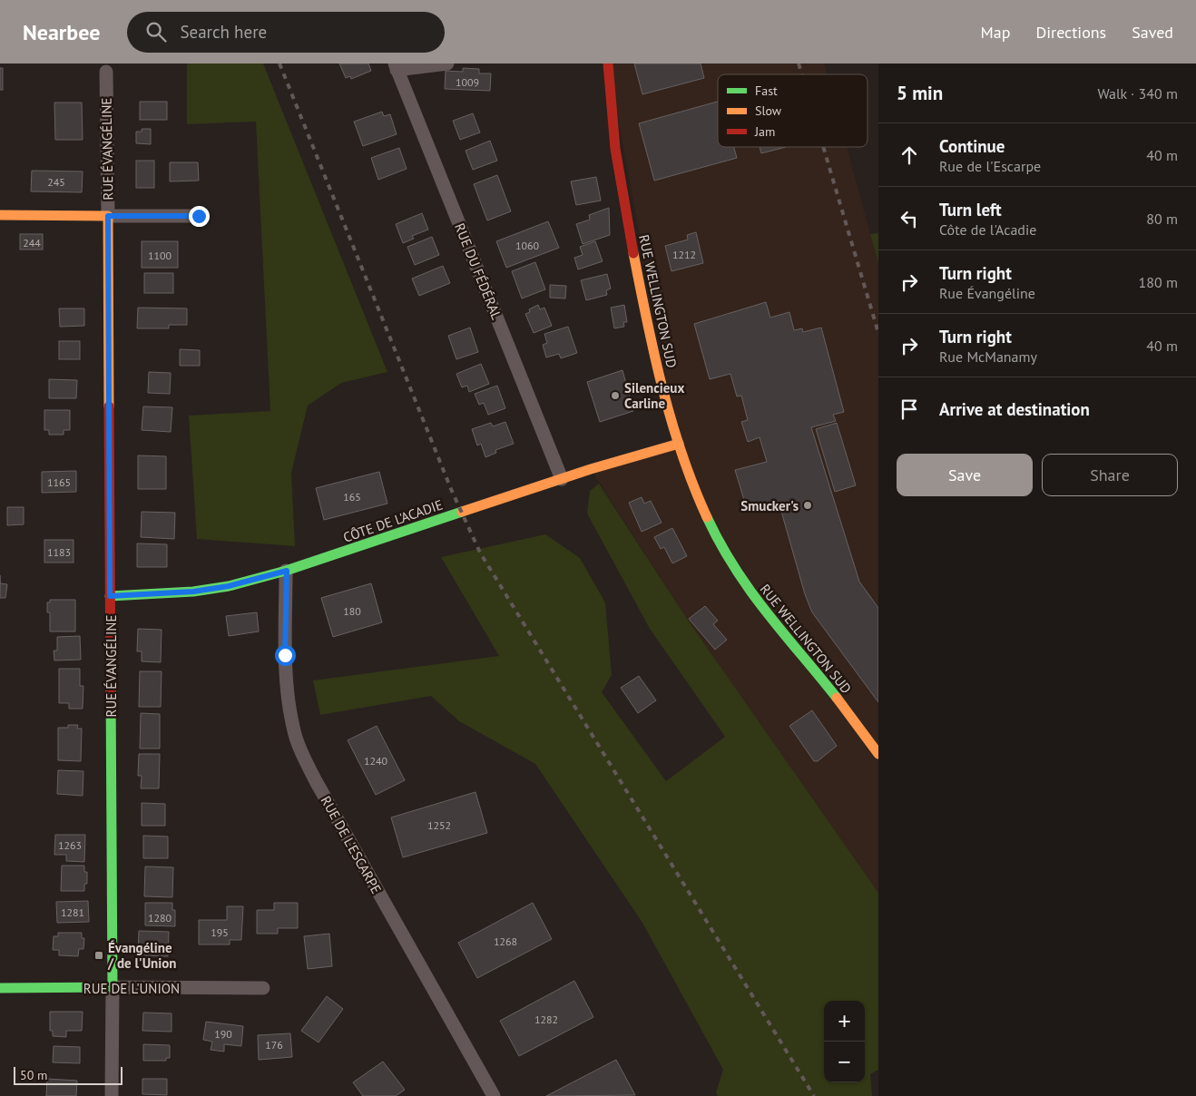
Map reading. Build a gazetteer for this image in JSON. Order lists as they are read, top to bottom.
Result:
{
  "streets": {
    "street": [
      "RUE ÉVANGÉLINE",
      "RUE DU FÉDÉRAL",
      "RUE WELLINGTON SUD",
      "CÔTE DE L'ACADIE",
      "RUE DE L'ESCARPE",
      "RUE DE L'UNION"
    ]
  },
  "crossings": [
    ["RUE ÉVANGÉLINE", "CÔTE DE L'ACADIE"],
    ["RUE ÉVANGÉLINE", "RUE DE L'UNION"],
    ["RUE DU FÉDÉRAL", "CÔTE DE L'ACADIE"],
    ["RUE WELLINGTON SUD", "CÔTE DE L'ACADIE"],
    ["CÔTE DE L'ACADIE", "RUE DE L'ESCARPE"]
  ],
  "places": {
    "other": ["Silencieux Carline", "Smucker's"],
    "transit": ["Évangéline / de l'Union"]
  },
  "house_numbers": [
    "1009",
    "245",
    "244",
    "1060",
    "1212",
    "1100",
    "1165",
    "165",
    "1183",
    "180",
    "1240",
    "1252",
    "1263",
    "1281",
    "1280",
    "195",
    "1268",
    "1282",
    "190",
    "176"
  ],
  "legend": ["Fast", "Slow", "Jam"],
  "scale_bar": "50 m",
  "page": {
    "header": "Nearbee",
    "search": "Search here",
    "nav": ["Map", "Directions", "Saved"],
    "heading": ["5 min", "Walk · 340 m"],
    "list": [
      ["Continue", "Rue de l'Escarpe", "40 m"],
      ["Turn left", "Côte de l'Acadie", "80 m"],
      ["Turn right", "Rue Évangéline", "180 m"],
      ["Turn right", "Rue McManamy", "40 m"],
      "Arrive at destination"
    ],
    "buttons": ["Save", "Share"],
    "map_buttons": ["+", "−"],
    "scale": "50 m"
  }
}
